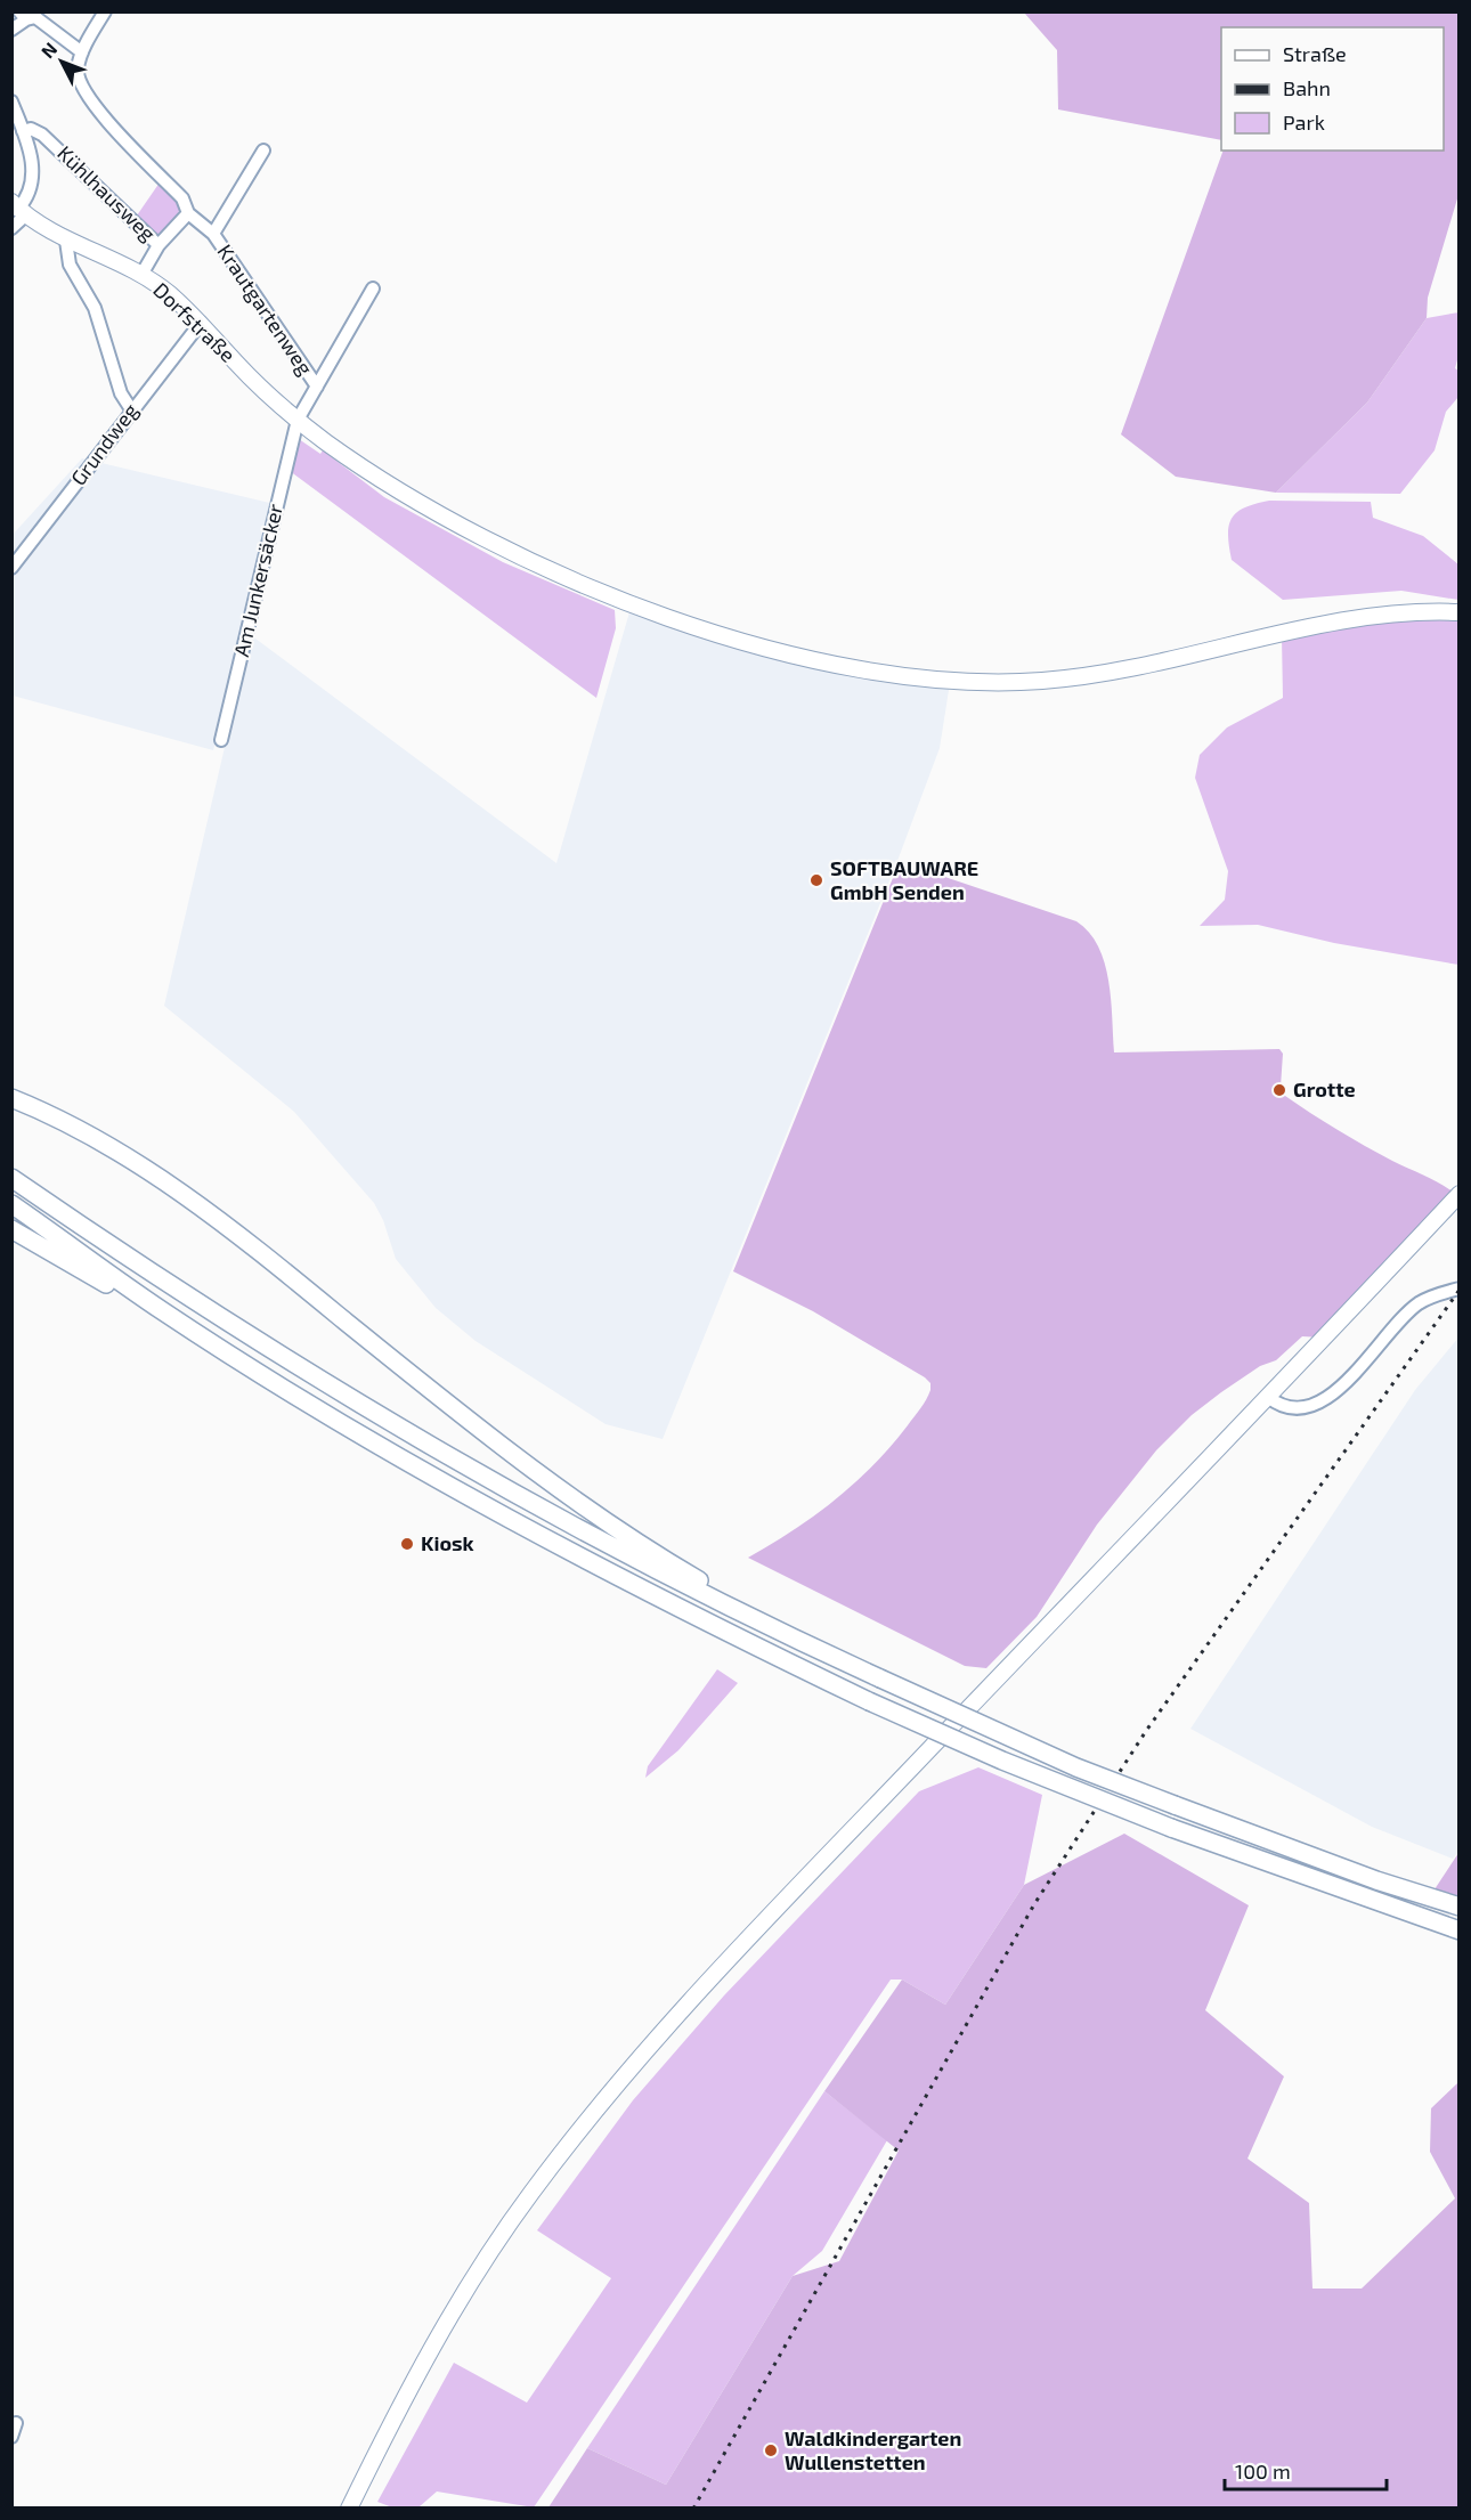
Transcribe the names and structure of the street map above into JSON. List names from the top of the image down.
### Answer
{
  "streets": {
    "main road": ["Dorfstraße"],
    "street": [
      "Kühlhausweg",
      "Krautgartenweg",
      "Grundweg",
      "Am Junkersäcker"
    ]
  },
  "crossings": [
    ["Kühlhausweg", "Dorfstraße"],
    ["Krautgartenweg", "Am Junkersäcker"],
    ["Dorfstraße", "Grundweg"],
    ["Dorfstraße", "Am Junkersäcker"]
  ],
  "places": [
    "SOFTBAUWARE GmbH Senden",
    "Grotte",
    "Kiosk",
    "Waldkindergarten Wullenstetten"
  ],
  "legend": ["Straße", "Bahn", "Park"],
  "scale_bar": "100 m",
  "north": "top left"
}
